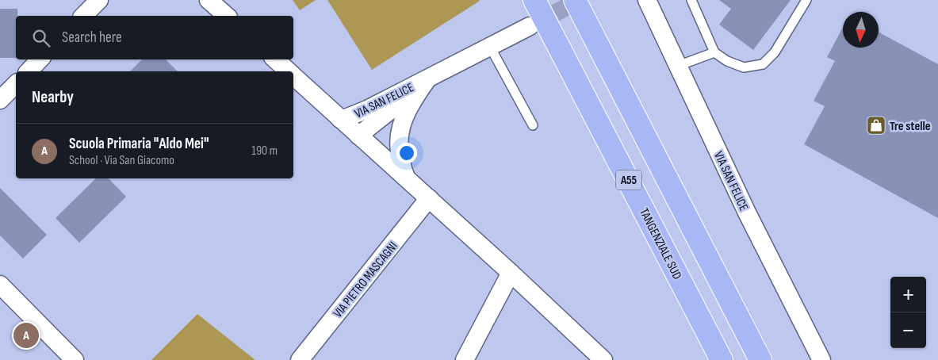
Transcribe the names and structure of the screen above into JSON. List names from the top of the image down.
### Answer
{
  "streets": {
    "highway": ["A55", "TANGENZIALE SUD"],
    "street": ["VIA SAN FELICE", "VIA PIETRO MASCAGNI"]
  },
  "crossings": [
    ["VIA SAN FELICE", "VIA PIETRO MASCAGNI"]
  ],
  "places": {
    "shop": ["Tre stelle"]
  },
  "north": "bottom",
  "page": {
    "search": "Search here",
    "heading": "Nearby",
    "list": [
      {
        "mark": "A",
        "name": "Scuola Primaria \"Aldo Mei\"",
        "note": "School · Via San Giacomo",
        "value": "190 m"
      }
    ],
    "map_buttons": ["+", "−"],
    "pins": "A"
  }
}
